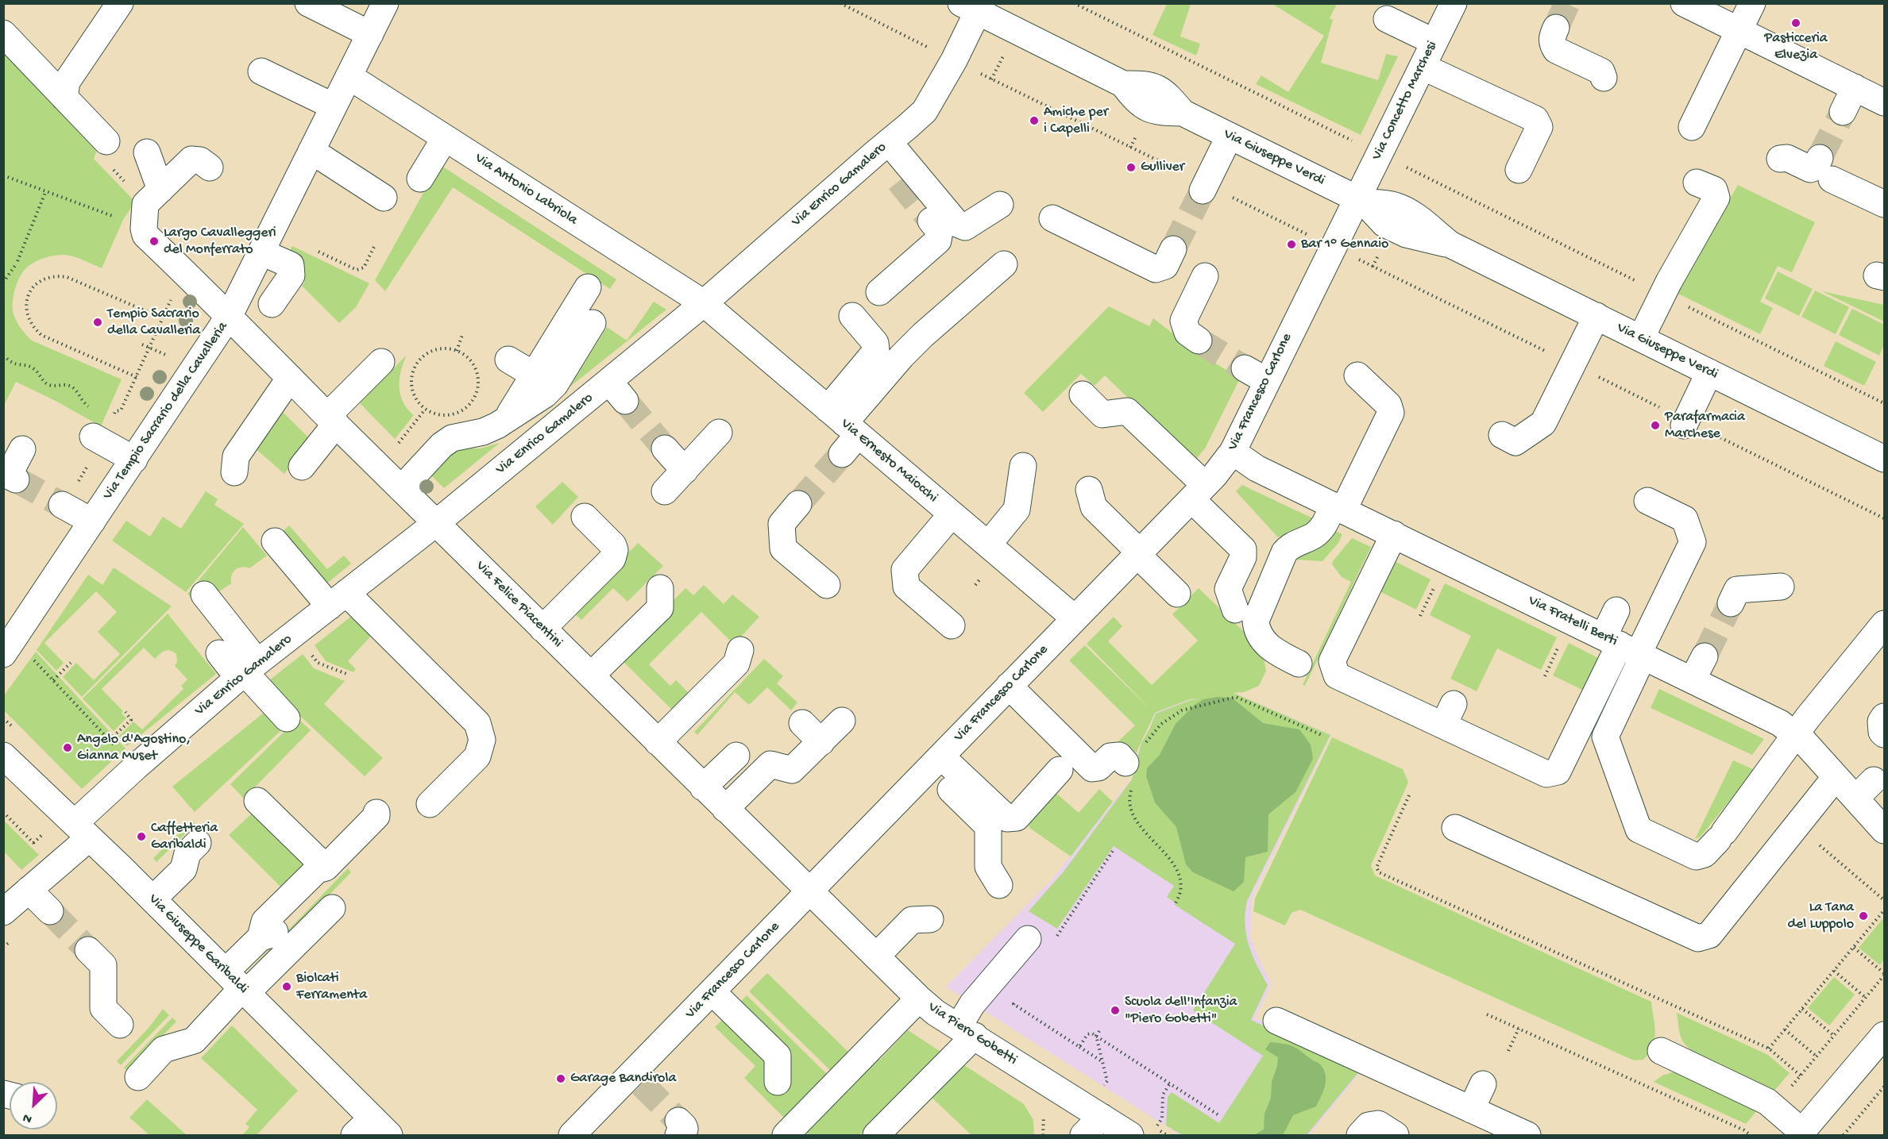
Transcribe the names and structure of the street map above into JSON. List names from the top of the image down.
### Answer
{
  "streets": {
    "street": [
      "Via Concetto Marchesi",
      "Via Giuseppe Verdi",
      "Via Enrico Gamalero",
      "Via Antonio Labriola",
      "Via Francesco Carlone",
      "Via Tempio Sacrario della Cavalleria",
      "Via Ernesto Maiocchi",
      "Via Felice Piacentini",
      "Via Fratelli Berti",
      "Via Giuseppe Garibaldi",
      "Via Piero Gobetti"
    ]
  },
  "crossings": [
    ["Via Concetto Marchesi", "Via Giuseppe Verdi"],
    ["Via Concetto Marchesi", "Via Francesco Carlone"],
    ["Via Giuseppe Verdi", "Via Enrico Gamalero"],
    ["Via Giuseppe Verdi", "Via Francesco Carlone"],
    ["Via Enrico Gamalero", "Via Antonio Labriola"],
    ["Via Enrico Gamalero", "Via Ernesto Maiocchi"],
    ["Via Enrico Gamalero", "Via Felice Piacentini"],
    ["Via Enrico Gamalero", "Via Giuseppe Garibaldi"],
    ["Via Antonio Labriola", "Via Tempio Sacrario della Cavalleria"],
    ["Via Antonio Labriola", "Via Ernesto Maiocchi"],
    ["Via Francesco Carlone", "Via Ernesto Maiocchi"],
    ["Via Francesco Carlone", "Via Felice Piacentini"],
    ["Via Francesco Carlone", "Via Fratelli Berti"],
    ["Via Francesco Carlone", "Via Piero Gobetti"],
    ["Via Tempio Sacrario della Cavalleria", "Via Felice Piacentini"],
    ["Via Felice Piacentini", "Via Piero Gobetti"]
  ],
  "places": [
    "Pasticceria Elvezia",
    "Amiche per i Capelli",
    "Gulliver",
    "Largo Cavalleggeri del Monferrato",
    "Bar 1° Gennaio",
    "Tempio Sacrario della Cavalleria",
    "Parafarmacia Marchese",
    "Angelo d'Agostino, Gianna Muset",
    "Caffetteria Garibaldi",
    "La Tana del Luppolo",
    "Biolcati Ferramenta",
    "Scuola dell'Infanzia \"Piero Gobetti\"",
    "Garage Bandirola"
  ],
  "north": "bottom left"
}
